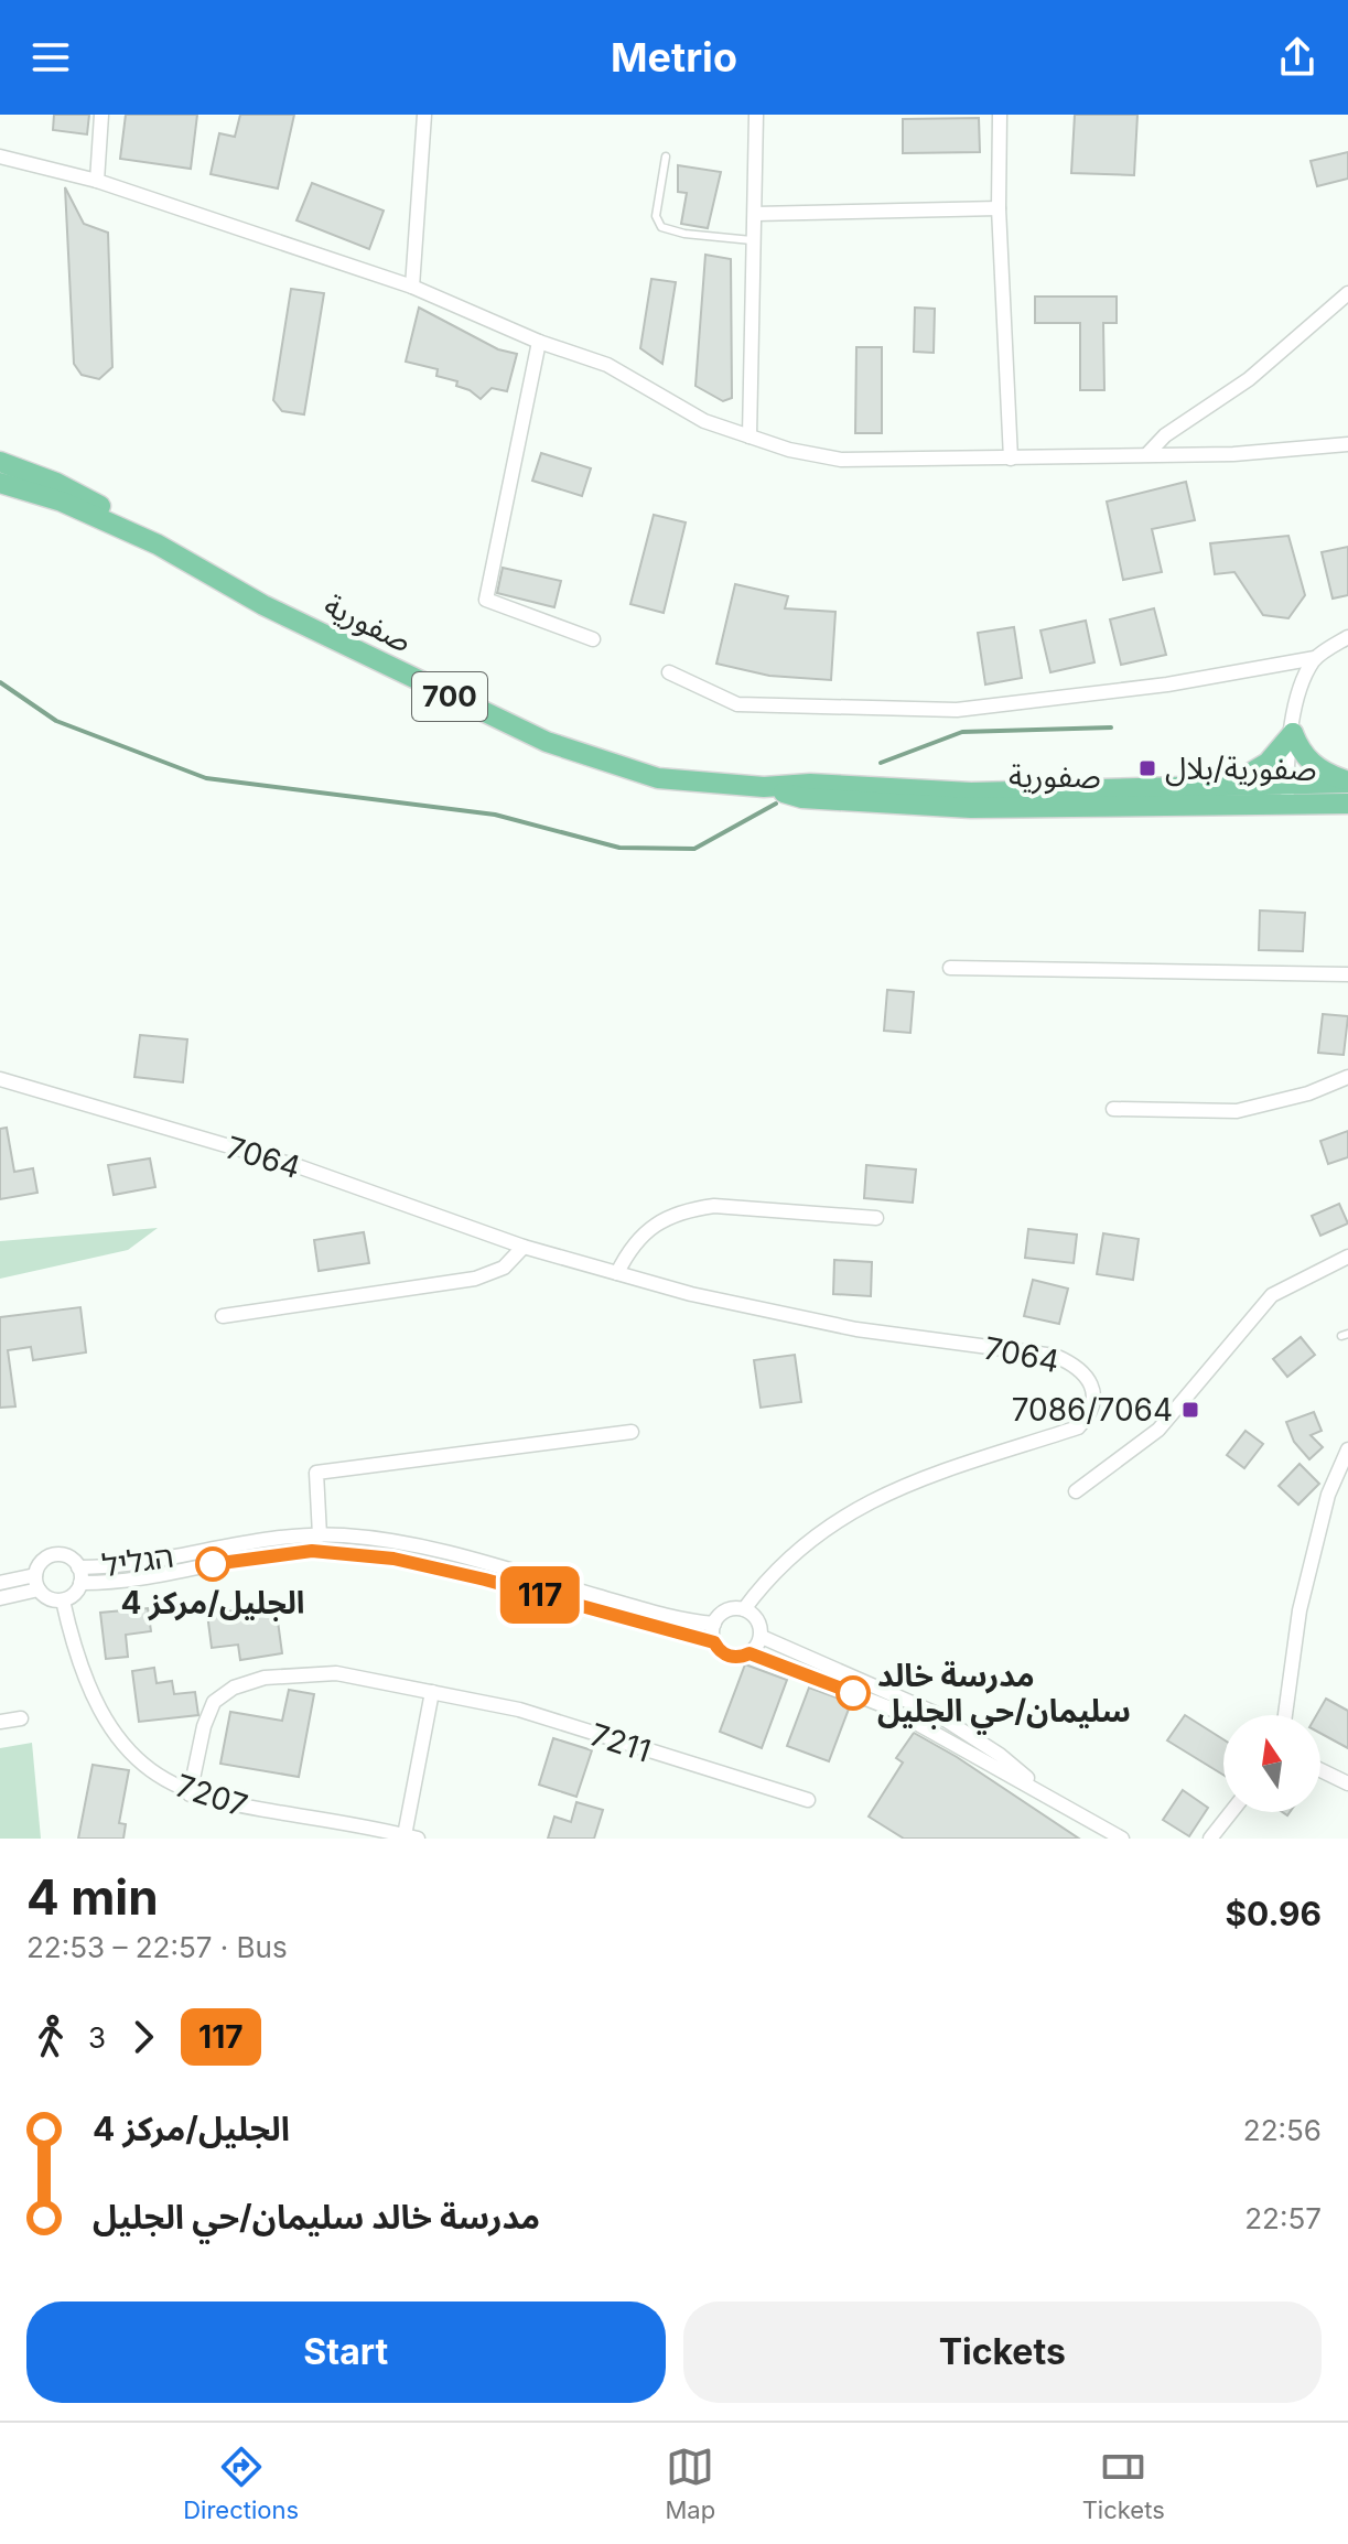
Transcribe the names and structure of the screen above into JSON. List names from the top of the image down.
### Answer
{
  "streets": {
    "main road": ["صفورية", "700"],
    "street": [
      "7064",
      "הגליל",
      "7211",
      "7207"
    ]
  },
  "crossings": [
    ["صفورية", "700"],
    ["7064", "הגליל"],
    ["הגליל", "7207"],
    ["7211", "7207"]
  ],
  "places": {
    "transit": ["صفورية/بلال", "7086/7064"],
    "other": ["الجليل/مركز 4", "مدرسة خالد سليمان/حي الجليل"]
  },
  "lines": ["bus line 117"],
  "north": "top",
  "page": {
    "header": "Metrio",
    "on_map": "117",
    "heading": ["4 min", "22:53 – 22:57 · Bus", "$0.96"],
    "legs": ["3", "117"],
    "list": [
      {
        "name": "الجليل/مركز 4",
        "value": "22:56"
      },
      {
        "name": "مدرسة خالد سليمان/حي الجليل",
        "value": "22:57"
      }
    ],
    "buttons": ["Start", "Tickets"],
    "tabs": ["Directions", "Map", "Tickets"]
  }
}
